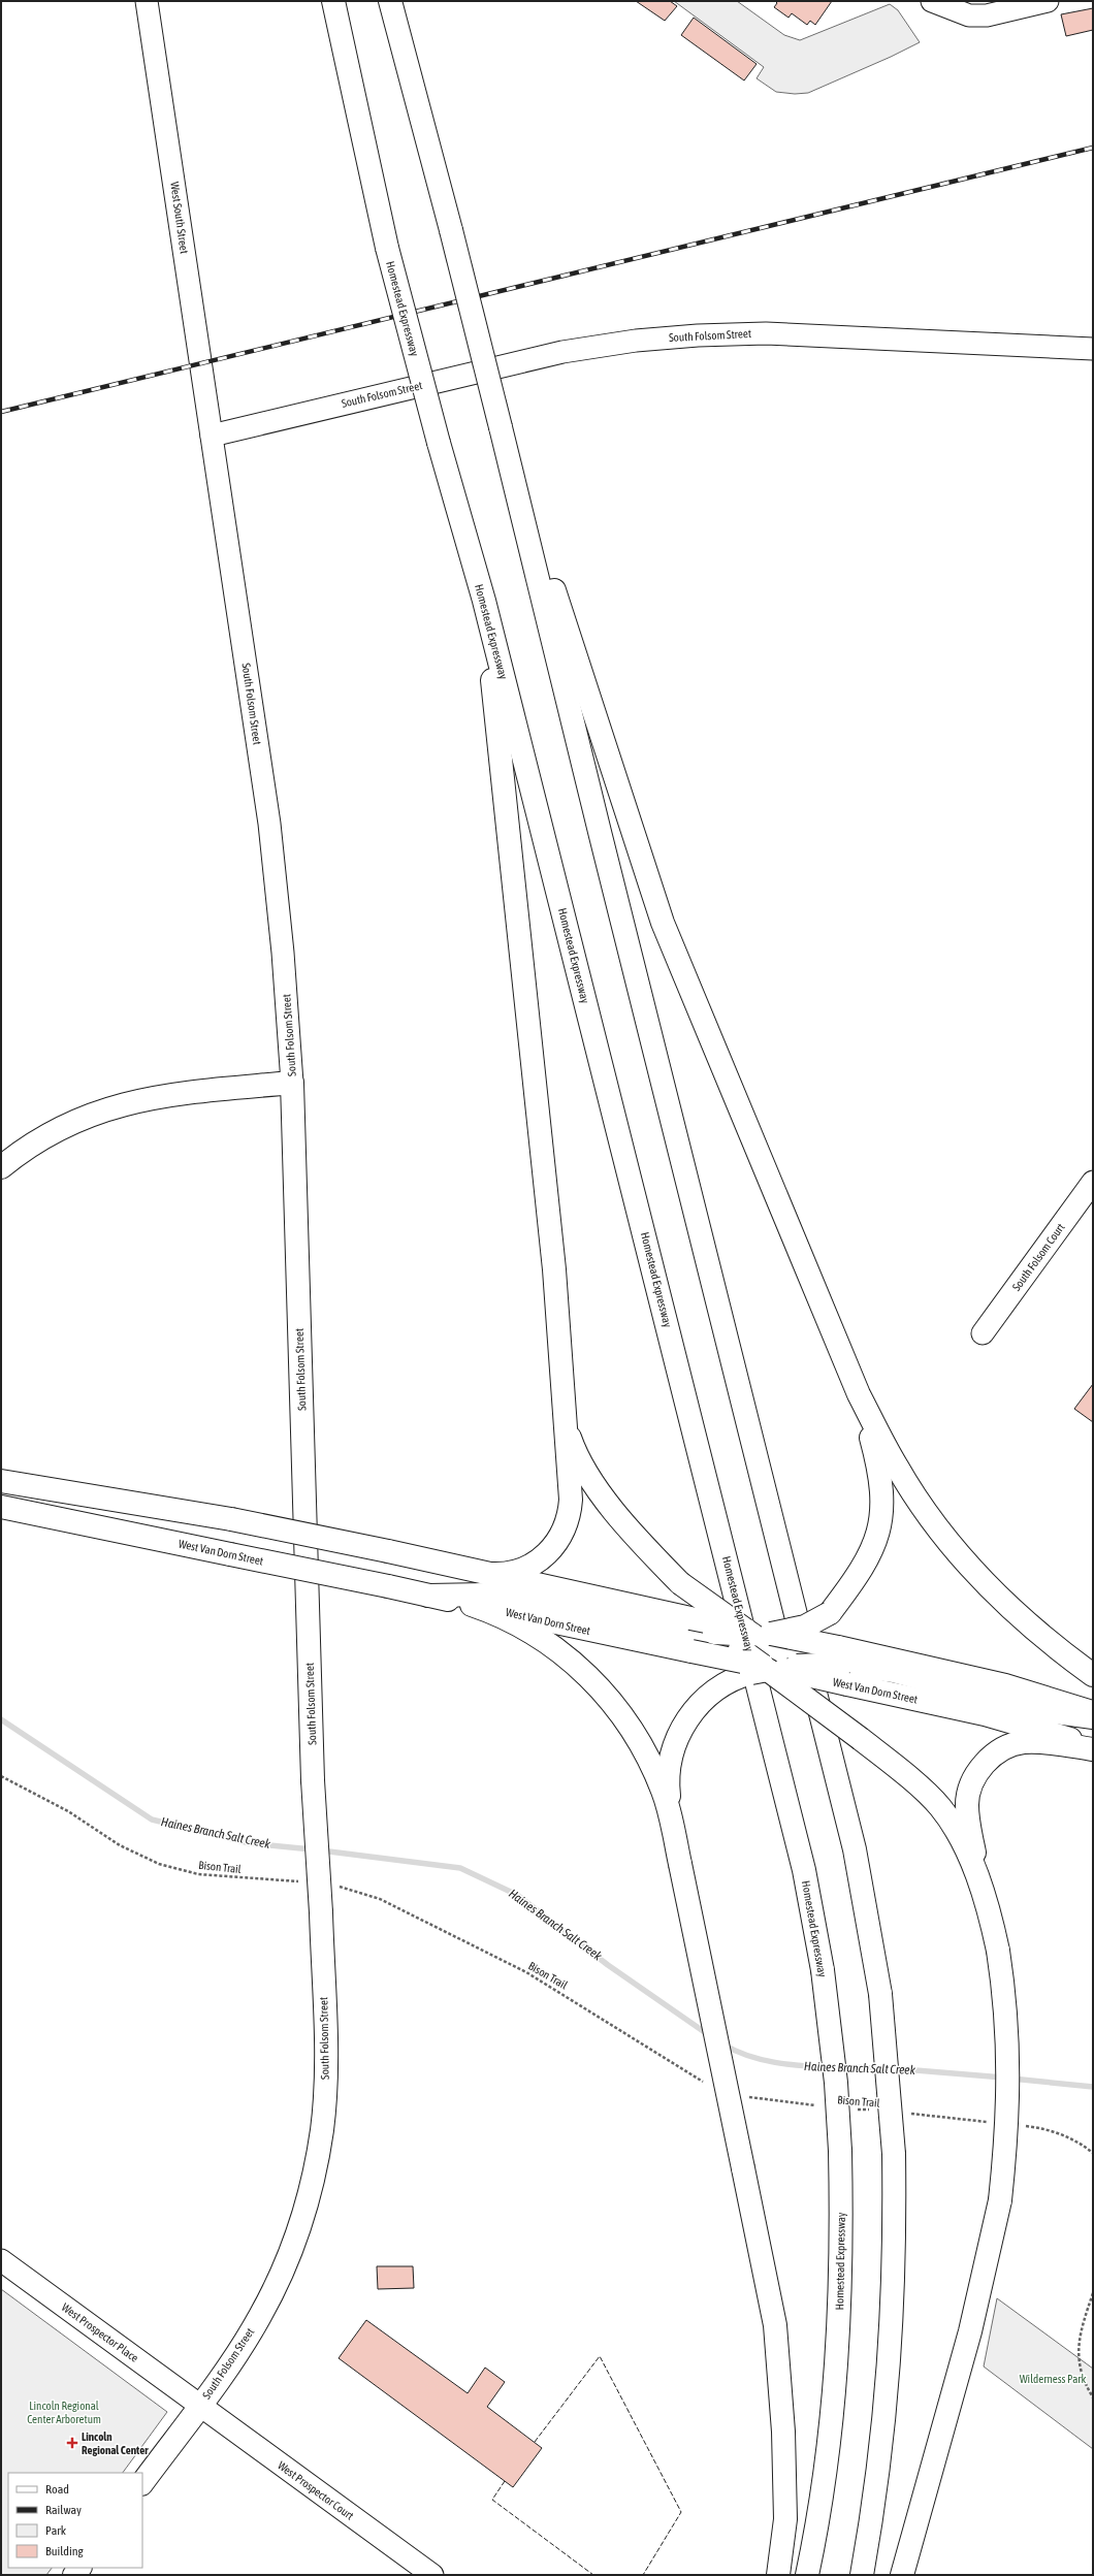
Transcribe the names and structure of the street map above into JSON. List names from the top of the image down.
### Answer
{
  "streets": {
    "main road": ["Homestead Expressway", "South Folsom Street", "West Van Dorn Street"],
    "street": [
      "West South Street",
      "South Folsom Court",
      "West Prospector Place",
      "West Prospector Court"
    ],
    "path": ["Bison Trail"]
  },
  "crossings": [
    ["West South Street", "South Folsom Street"],
    ["South Folsom Street", "West Prospector Place"],
    ["South Folsom Street", "West Prospector Court"],
    ["West Prospector Place", "West Prospector Court"]
  ],
  "water": ["Haines Branch Salt Creek"],
  "parks": ["Wilderness Park", "Lincoln Regional Center Arboretum"],
  "places": {
    "health": ["Lincoln Regional Center"]
  },
  "legend": [
    "Road",
    "Railway",
    "Park",
    "Building"
  ]
}
